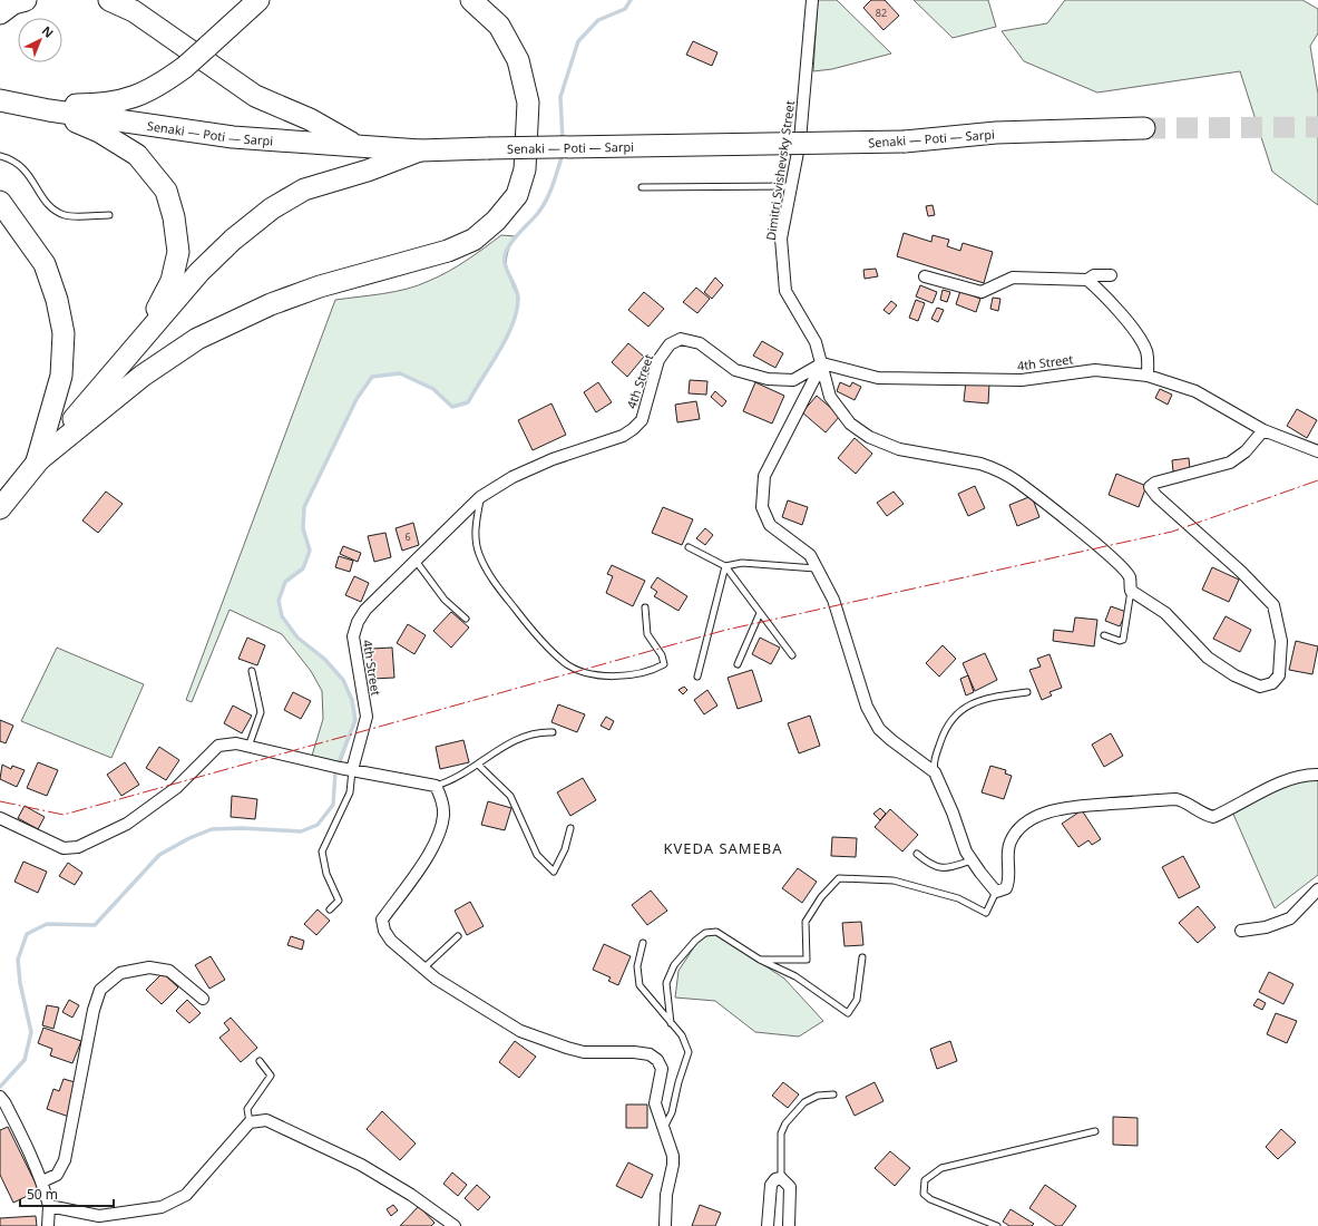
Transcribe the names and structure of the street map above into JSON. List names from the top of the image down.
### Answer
{
  "streets": {
    "highway": ["Senaki — Poti — Sarpi"],
    "street": ["Dimitri Svishevsky Street", "4th Street"]
  },
  "crossings": [
    ["Dimitri Svishevsky Street", "4th Street"]
  ],
  "districts": ["KVEDA SAMEBA"],
  "house_numbers": ["82", "6"],
  "scale_bar": "50 m",
  "north": "top right"
}
